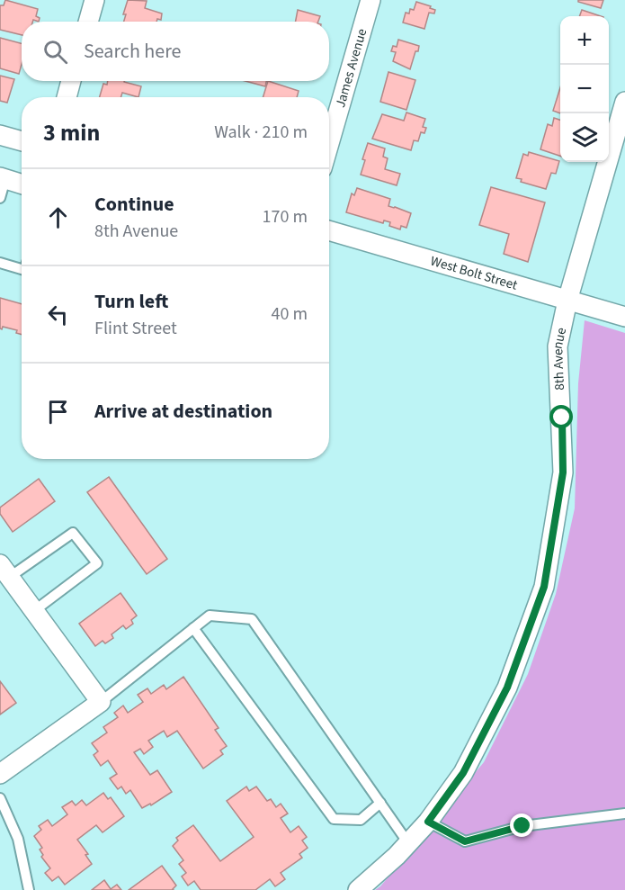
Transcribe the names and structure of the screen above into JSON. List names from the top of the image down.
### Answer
{
  "streets": {
    "street": ["James Avenue", "West Bolt Street", "8th Avenue"]
  },
  "crossings": [
    ["West Bolt Street", "8th Avenue"]
  ],
  "page": {
    "map_buttons": ["+", "−"],
    "search": "Search here",
    "heading": ["3 min", "Walk · 210 m"],
    "list": [
      ["Continue", "8th Avenue", "170 m"],
      ["Turn left", "Flint Street", "40 m"],
      "Arrive at destination"
    ]
  }
}
